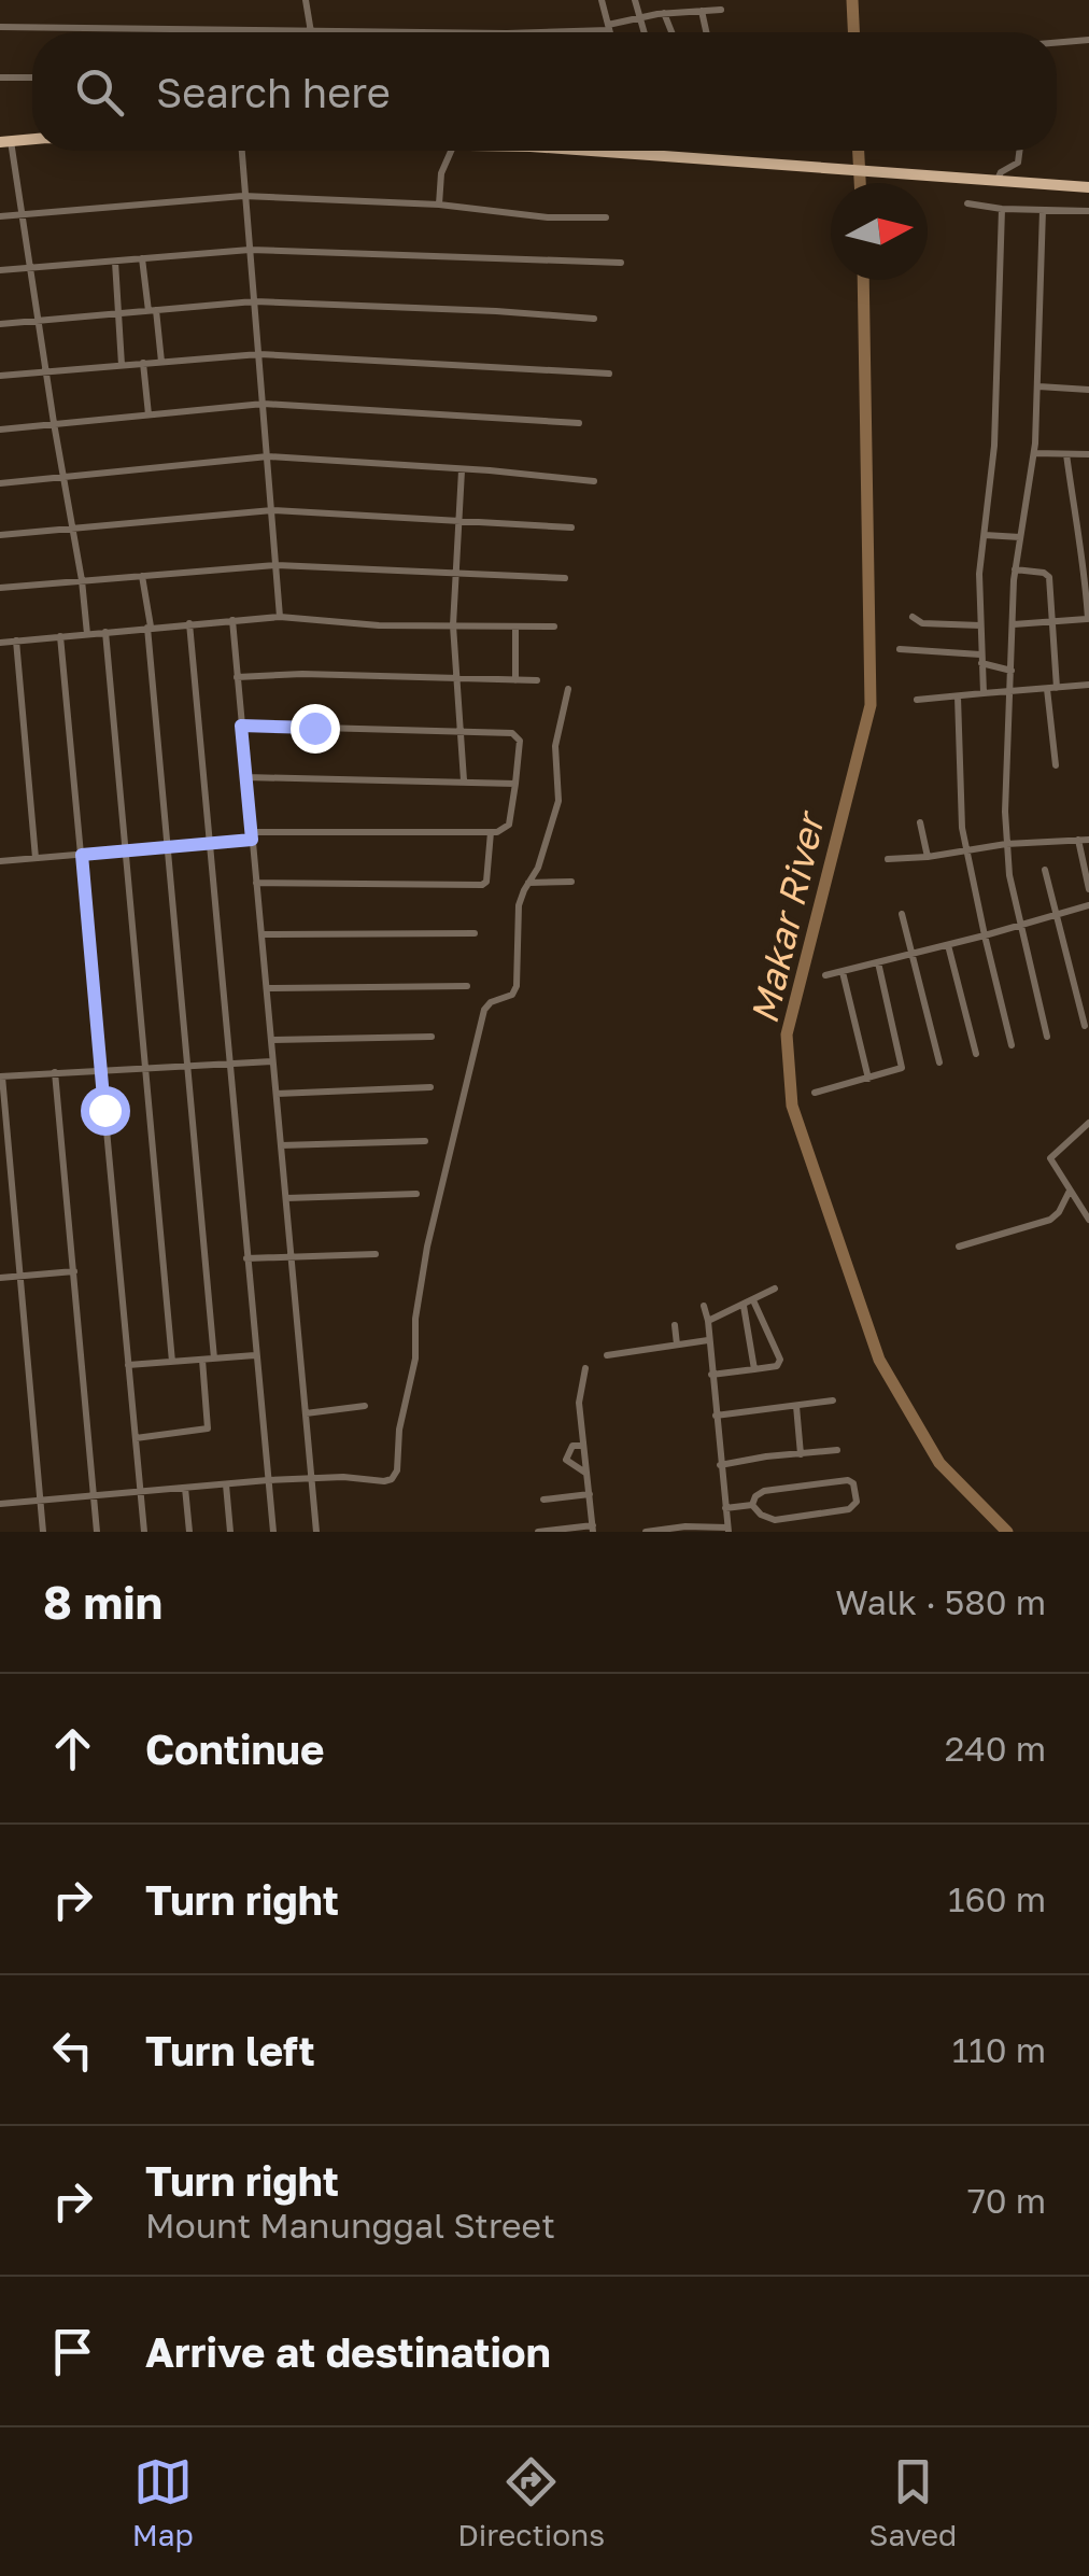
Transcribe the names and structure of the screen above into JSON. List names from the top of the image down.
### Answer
{
  "water": ["Makar River"],
  "north": "right",
  "page": {
    "search": "Search here",
    "heading": ["8 min", "Walk · 580 m"],
    "list": [
      ["Continue", "240 m"],
      ["Turn right", "160 m"],
      ["Turn left", "110 m"],
      ["Turn right", "Mount Manunggal Street", "70 m"],
      "Arrive at destination"
    ],
    "nav": ["Map", "Directions", "Saved"]
  }
}
